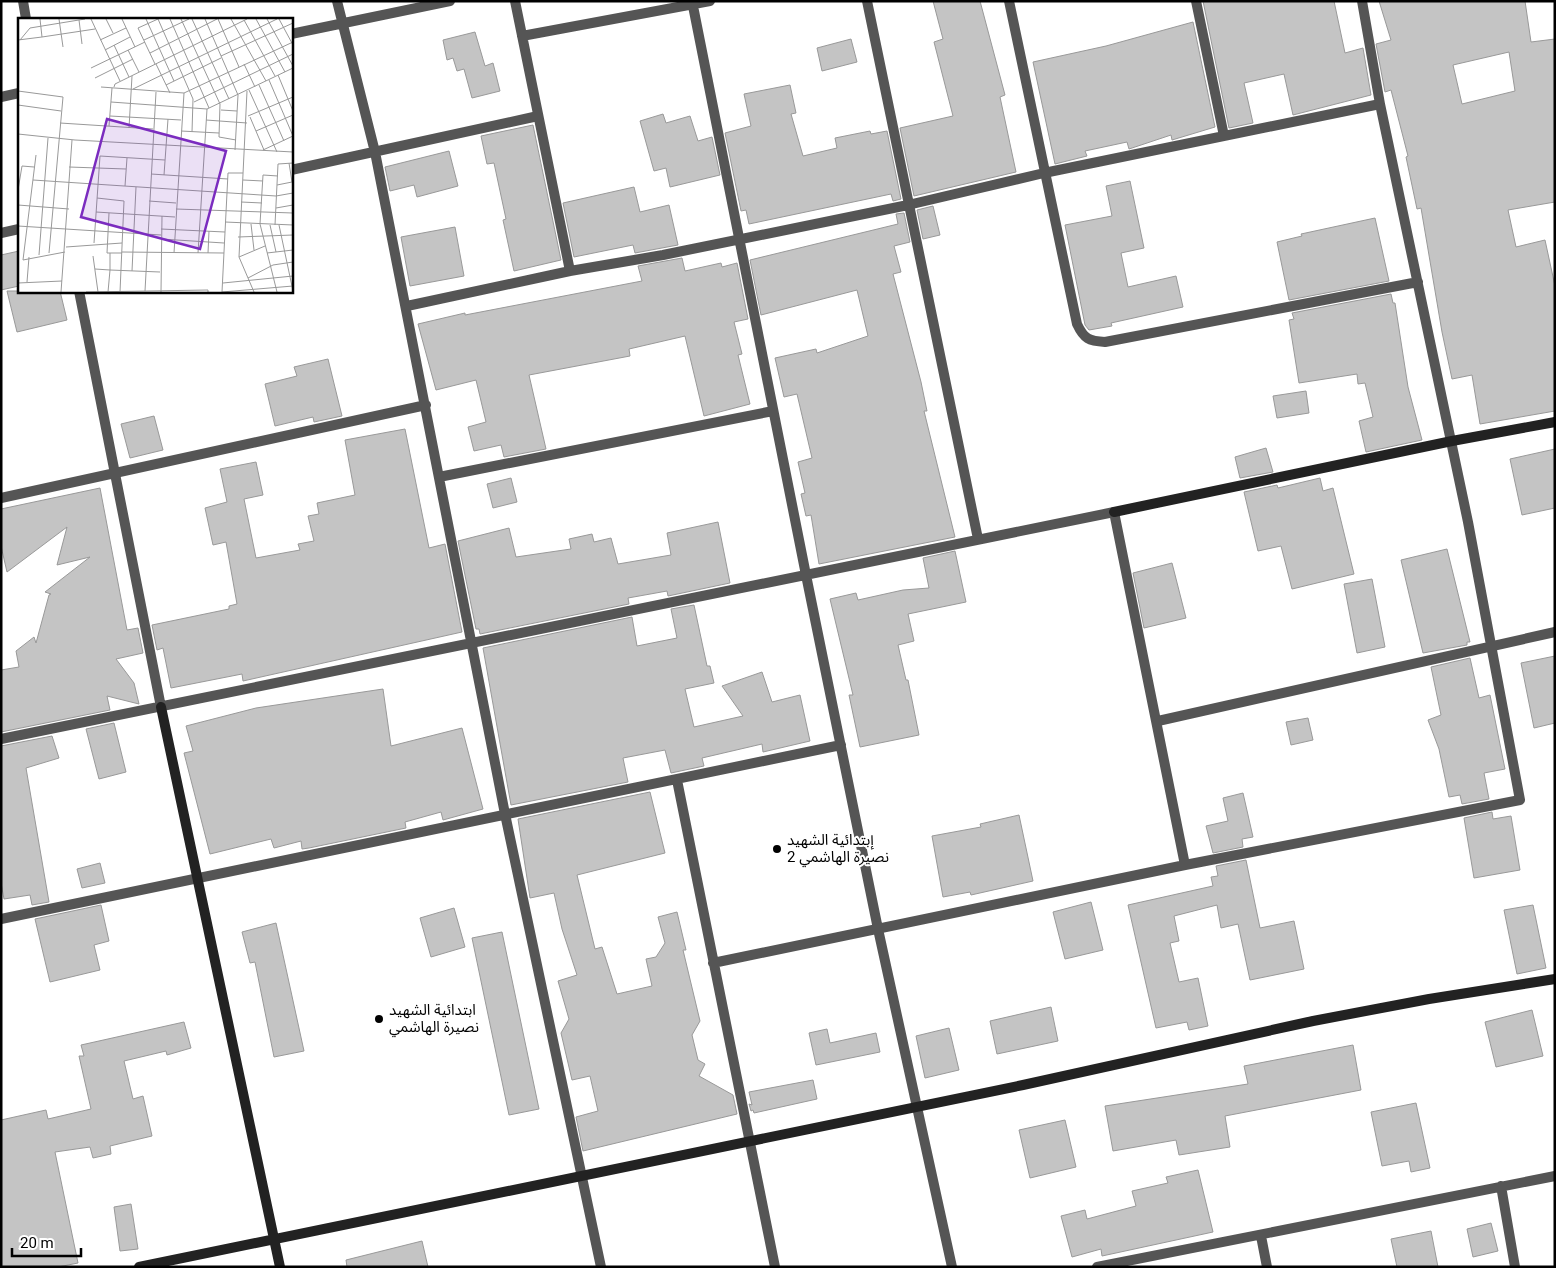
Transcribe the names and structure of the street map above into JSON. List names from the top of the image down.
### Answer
{
  "places": ["إبتدائية الشهيد نصيرة الهاشمي 2", "ابتدائية الشهيد نصيرة الهاشمي"],
  "scale_bar": "20 m"
}
